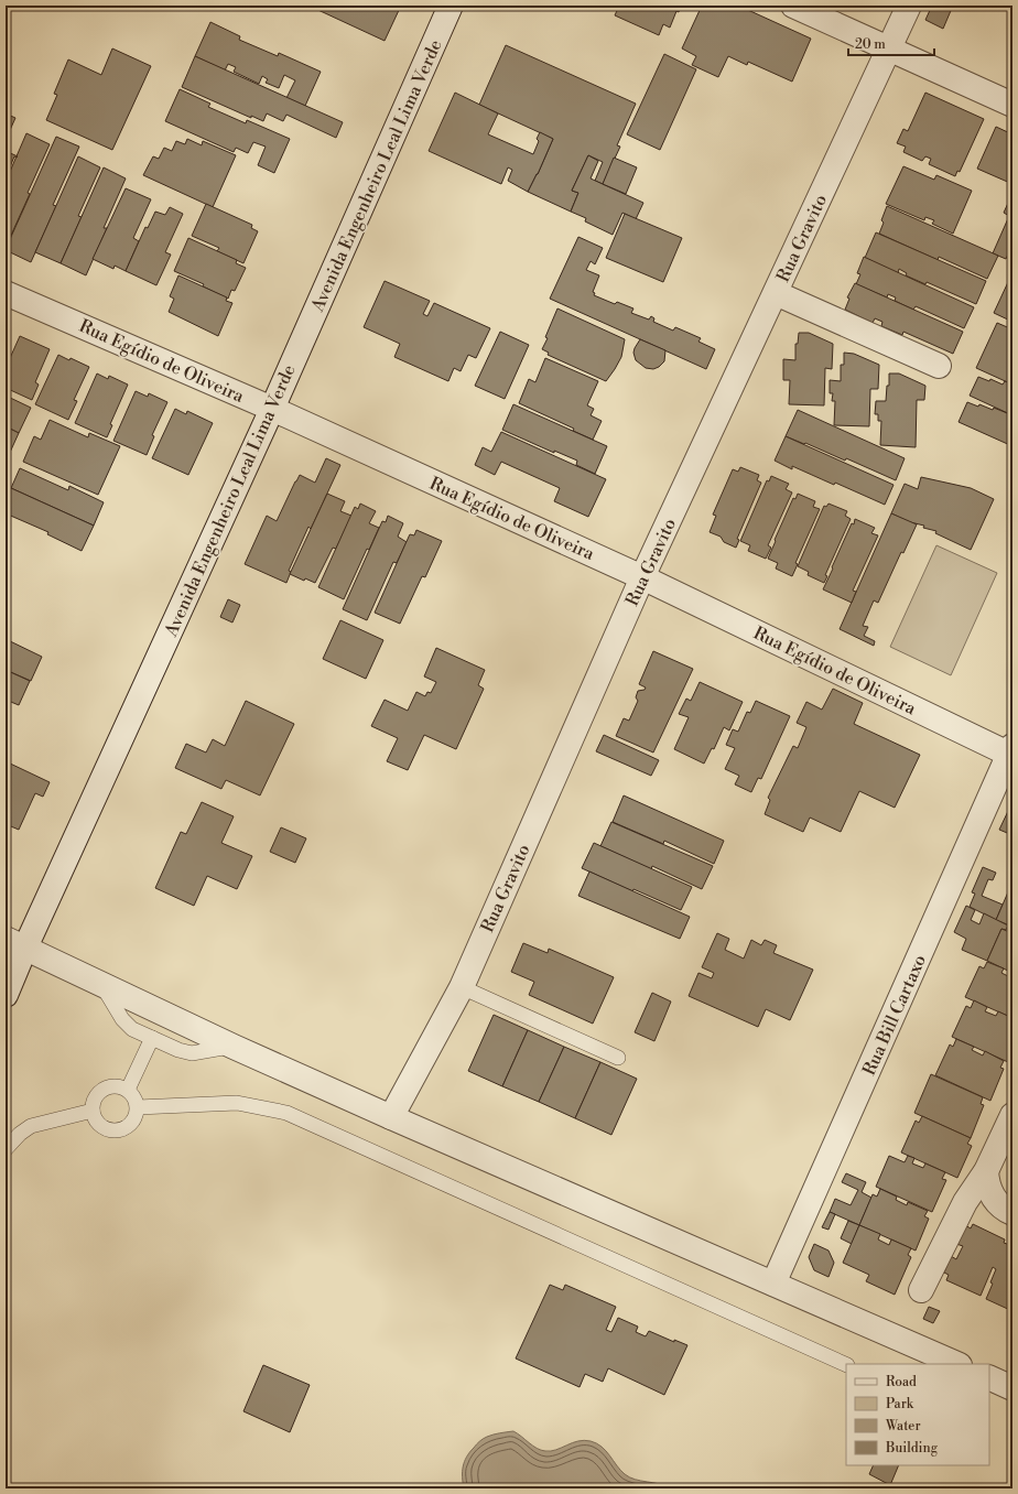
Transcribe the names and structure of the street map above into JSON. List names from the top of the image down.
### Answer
{
  "streets": {
    "street": [
      "Avenida Engenheiro Leal Lima Verde",
      "Rua Gravito",
      "Rua Egídio de Oliveira",
      "Rua Bill Cartaxo"
    ]
  },
  "crossings": [
    ["Avenida Engenheiro Leal Lima Verde", "Rua Egídio de Oliveira"],
    ["Rua Gravito", "Rua Egídio de Oliveira"],
    ["Rua Egídio de Oliveira", "Rua Bill Cartaxo"]
  ],
  "legend": [
    "Road",
    "Park",
    "Water",
    "Building"
  ],
  "scale_bar": "20 m"
}
